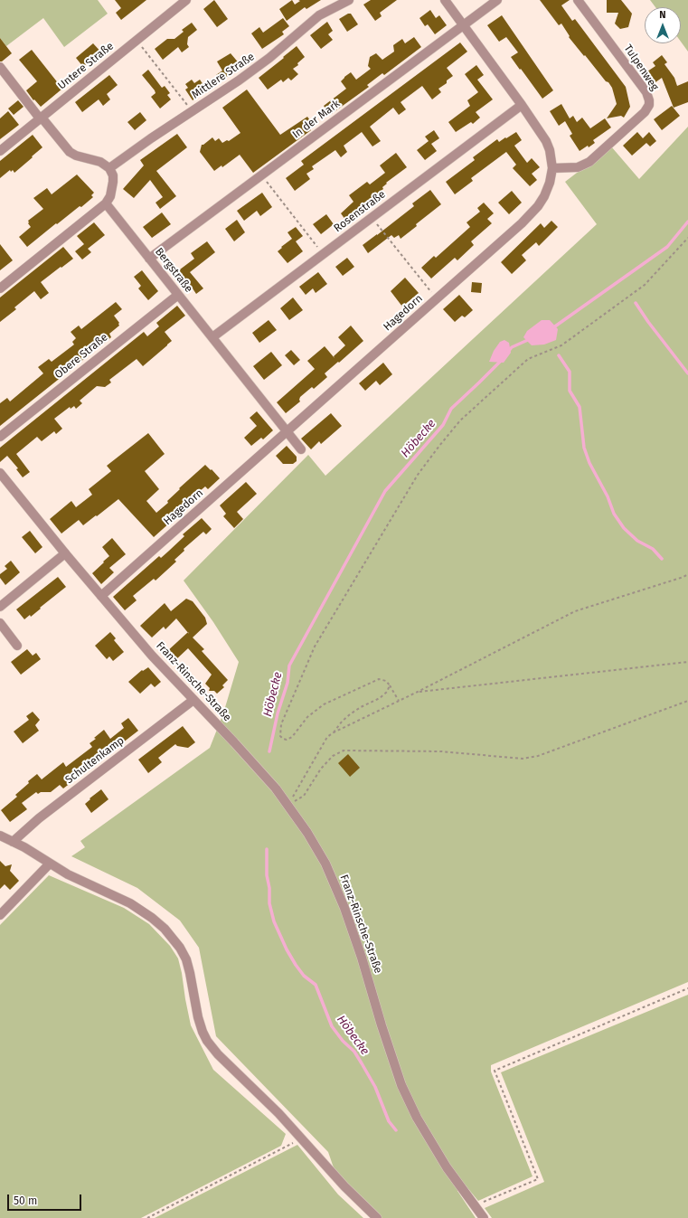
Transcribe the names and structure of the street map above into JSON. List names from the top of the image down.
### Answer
{
  "streets": {
    "street": [
      "Untere Straße",
      "Tulpenweg",
      "Mittlere Straße",
      "In der Mark",
      "Rosenstraße",
      "Bergstraße",
      "Hagedorn",
      "Obere Straße",
      "Franz-Rinsche-Straße",
      "Schultenkamp"
    ]
  },
  "crossings": [
    ["Tulpenweg", "Hagedorn"],
    ["In der Mark", "Bergstraße"],
    ["In der Mark", "Hagedorn"],
    ["Rosenstraße", "Bergstraße"],
    ["Rosenstraße", "Hagedorn"],
    ["Bergstraße", "Hagedorn"],
    ["Bergstraße", "Obere Straße"],
    ["Hagedorn", "Franz-Rinsche-Straße"],
    ["Franz-Rinsche-Straße", "Schultenkamp"]
  ],
  "water": ["Höbecke"],
  "scale_bar": "50 m",
  "north": "top"
}
